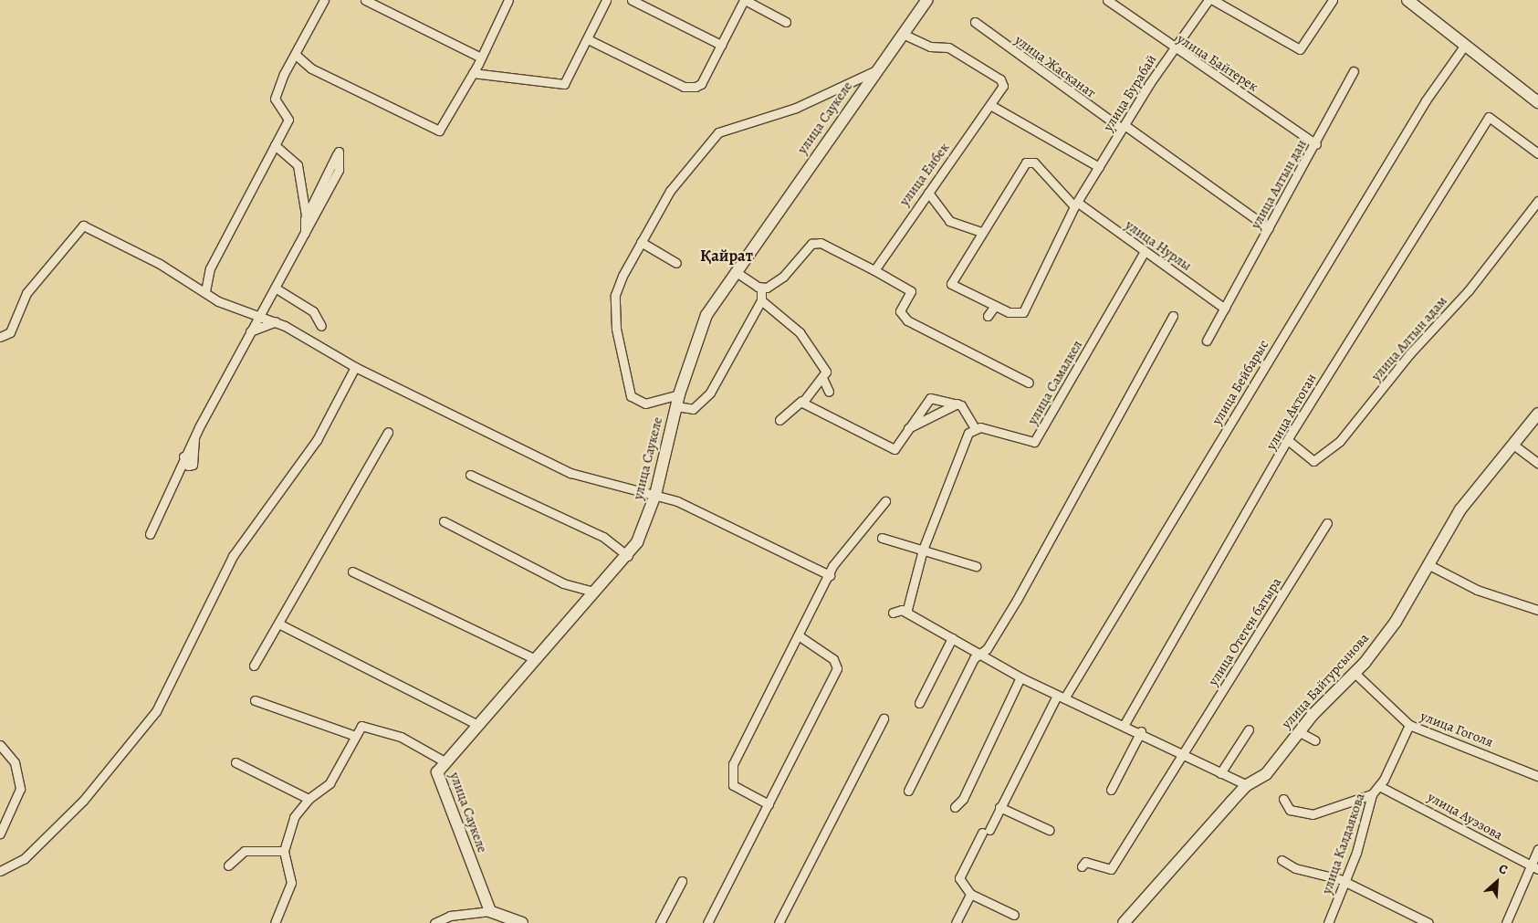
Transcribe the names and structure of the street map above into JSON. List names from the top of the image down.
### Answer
{
  "streets": {
    "street": [
      "улица Байтерек",
      "улица Жасканат",
      "улица Бурабай",
      "улица Саукеле",
      "улица Енбек",
      "улица Алтын дан",
      "улица Нурлы",
      "улица Алтын адам",
      "улица Самалкел",
      "улица Бейбарыс",
      "улица Актоган",
      "улица Отеген батыра",
      "улица Байтурсынова",
      "улица Гоголя",
      "улица Ауэзова",
      "улица Калдаякова"
    ]
  },
  "crossings": [
    ["улица Байтерек", "улица Бурабай"],
    ["улица Байтерек", "улица Алтын дан"],
    ["улица Жасканат", "улица Бурабай"],
    ["улица Жасканат", "улица Алтын дан"],
    ["улица Бурабай", "улица Нурлы"],
    ["улица Саукеле", "улица Енбек"],
    ["улица Алтын дан", "улица Нурлы"],
    ["улица Нурлы", "улица Самалкел"],
    ["улица Алтын адам", "улица Актоган"],
    ["улица Байтурсынова", "улица Гоголя"],
    ["улица Гоголя", "улица Калдаякова"],
    ["улица Ауэзова", "улица Калдаякова"]
  ],
  "districts": ["Қайрат"],
  "north": "top right"
}
